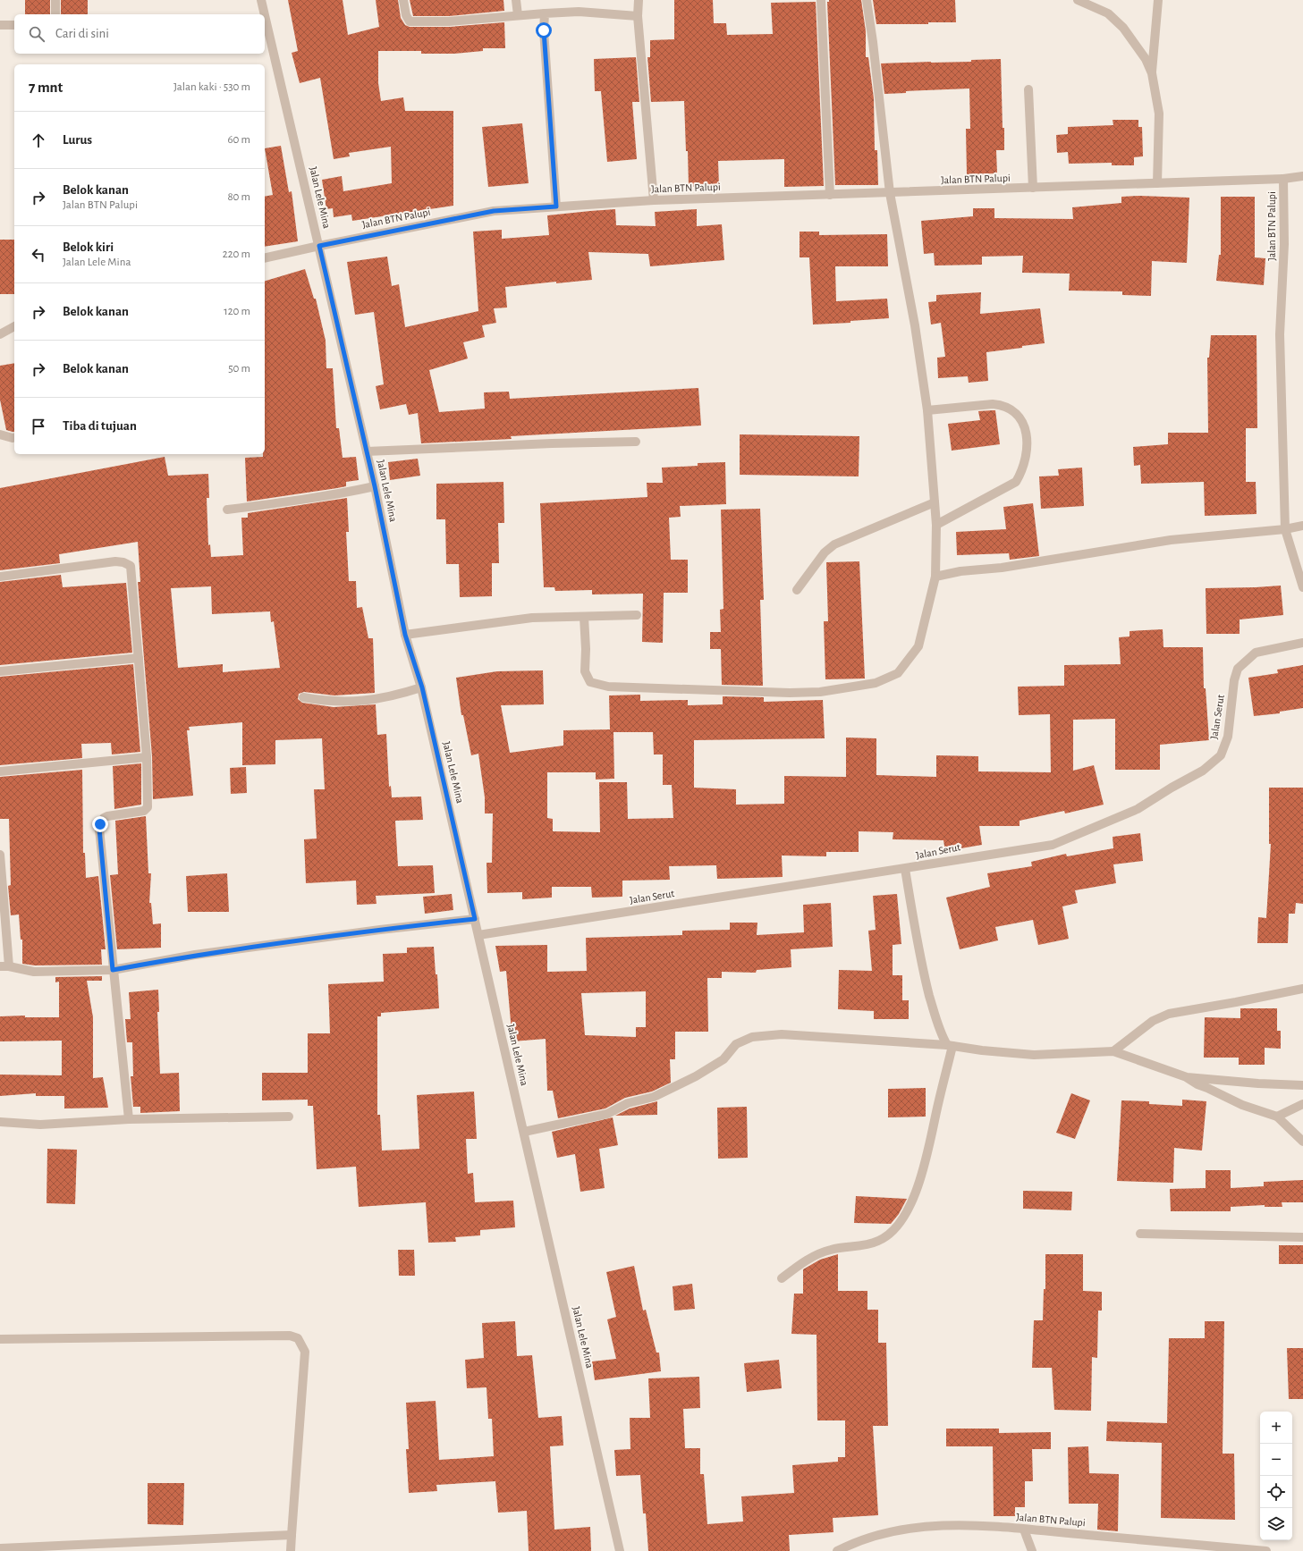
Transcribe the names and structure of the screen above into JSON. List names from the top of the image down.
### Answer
{
  "streets": {
    "street": ["Jalan BTN Palupi", "Jalan Lele Mina", "Jalan Serut"]
  },
  "crossings": [
    ["Jalan BTN Palupi", "Jalan Lele Mina"],
    ["Jalan Lele Mina", "Jalan Serut"]
  ],
  "page": {
    "search": "Cari di sini",
    "heading": ["7 mnt", "Jalan kaki · 530 m"],
    "list": [
      ["Lurus", "60 m"],
      ["Belok kanan", "Jalan BTN Palupi", "80 m"],
      ["Belok kiri", "Jalan Lele Mina", "220 m"],
      ["Belok kanan", "120 m"],
      ["Belok kanan", "50 m"],
      "Tiba di tujuan"
    ],
    "map_buttons": ["+", "−"]
  }
}
